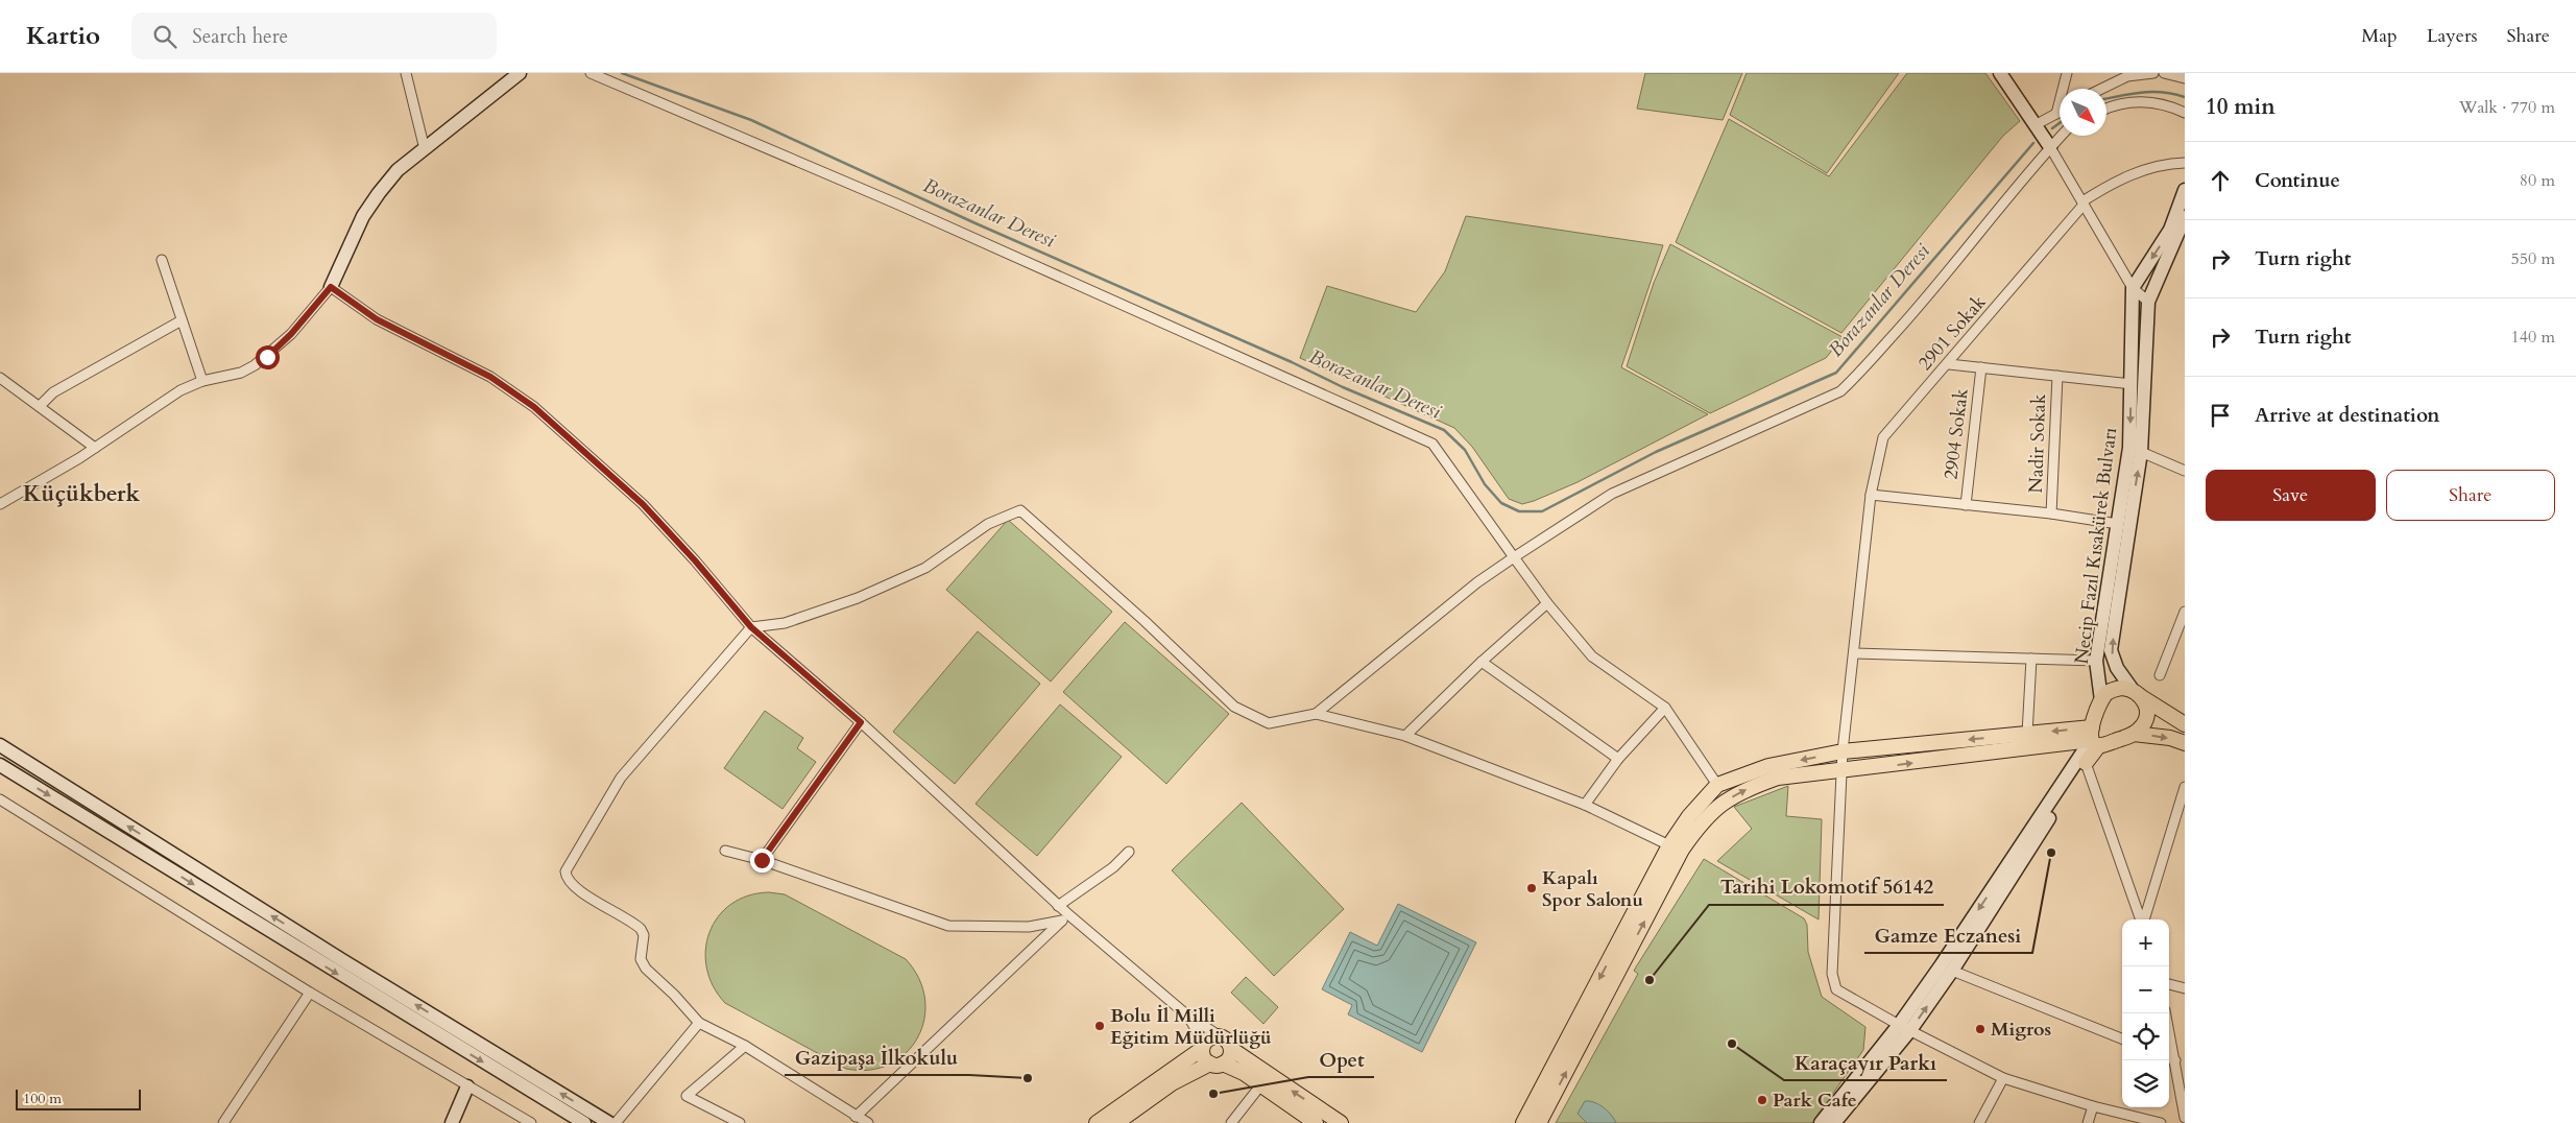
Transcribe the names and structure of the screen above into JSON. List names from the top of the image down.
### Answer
{
  "streets": {
    "main road": ["Necip Fazıl Kısakürek Bulvarı"],
    "street": ["2901 Sokak", "2904 Sokak", "Nadir Sokak"]
  },
  "districts": ["Küçükberk"],
  "water": ["Borazanlar Deresi"],
  "places": [
    "Gamze Eczanesi",
    "Kapalı Spor Salonu",
    "Tarihi Lokomotif 56142",
    "Bolu İl Milli Eğitim Müdürlüğü",
    "Migros",
    "Karaçayır Parkı",
    "Gazipaşa İlkokulu",
    "Opet",
    "Park Cafe"
  ],
  "scale_bar": "100 m",
  "north": "bottom right",
  "page": {
    "header": "Kartio",
    "search": "Search here",
    "nav": ["Map", "Layers", "Share"],
    "heading": ["10 min", "Walk · 770 m"],
    "list": [
      ["Continue", "80 m"],
      ["Turn right", "550 m"],
      ["Turn right", "140 m"],
      "Arrive at destination"
    ],
    "buttons": ["Save", "Share"],
    "map_buttons": ["+", "−"],
    "scale": "100 m"
  }
}
